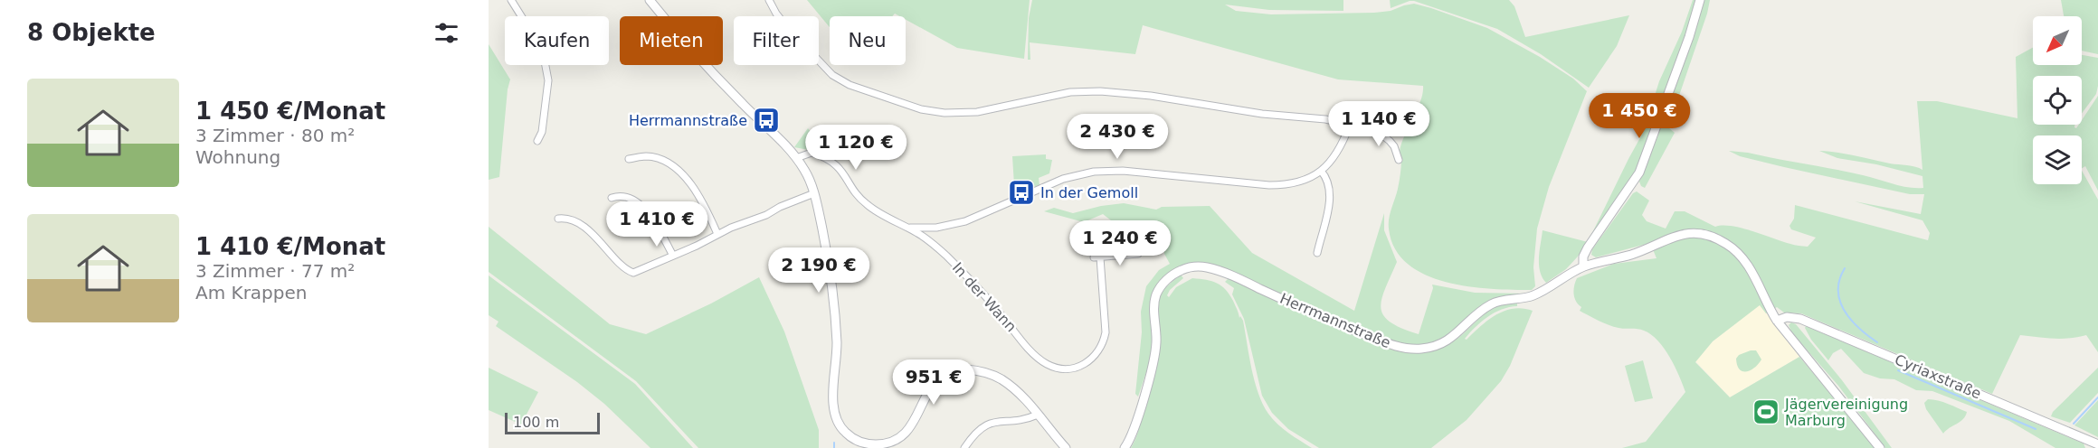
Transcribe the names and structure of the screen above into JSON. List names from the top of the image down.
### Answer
{
  "streets": {
    "street": ["In der Wann", "Herrmannstraße", "Cyriaxstraße"]
  },
  "crossings": [
    ["Herrmannstraße", "Cyriaxstraße"]
  ],
  "places": {
    "bus stop": ["Herrmannstraße", "In der Gemoll"],
    "sports": ["Jägervereinigung Marburg"]
  },
  "scale_bar": "100 m",
  "north": "bottom left",
  "page": {
    "heading": "8 Objekte",
    "chip": [
      "Kaufen",
      "Mieten",
      "Filter",
      "Neu"
    ],
    "list": [
      {
        "name": "1 450 €/Monat",
        "note": "3 Zimmer · 80 m² · Wohnung"
      },
      {
        "name": "1 410 €/Monat",
        "note": "3 Zimmer · 77 m² · Am Krappen"
      }
    ],
    "price": [
      "1 450 €",
      "1 140 €",
      "2 430 €",
      "1 120 €",
      "1 410 €",
      "1 240 €",
      "2 190 €",
      "951 €"
    ],
    "scale": "100 m"
  }
}
